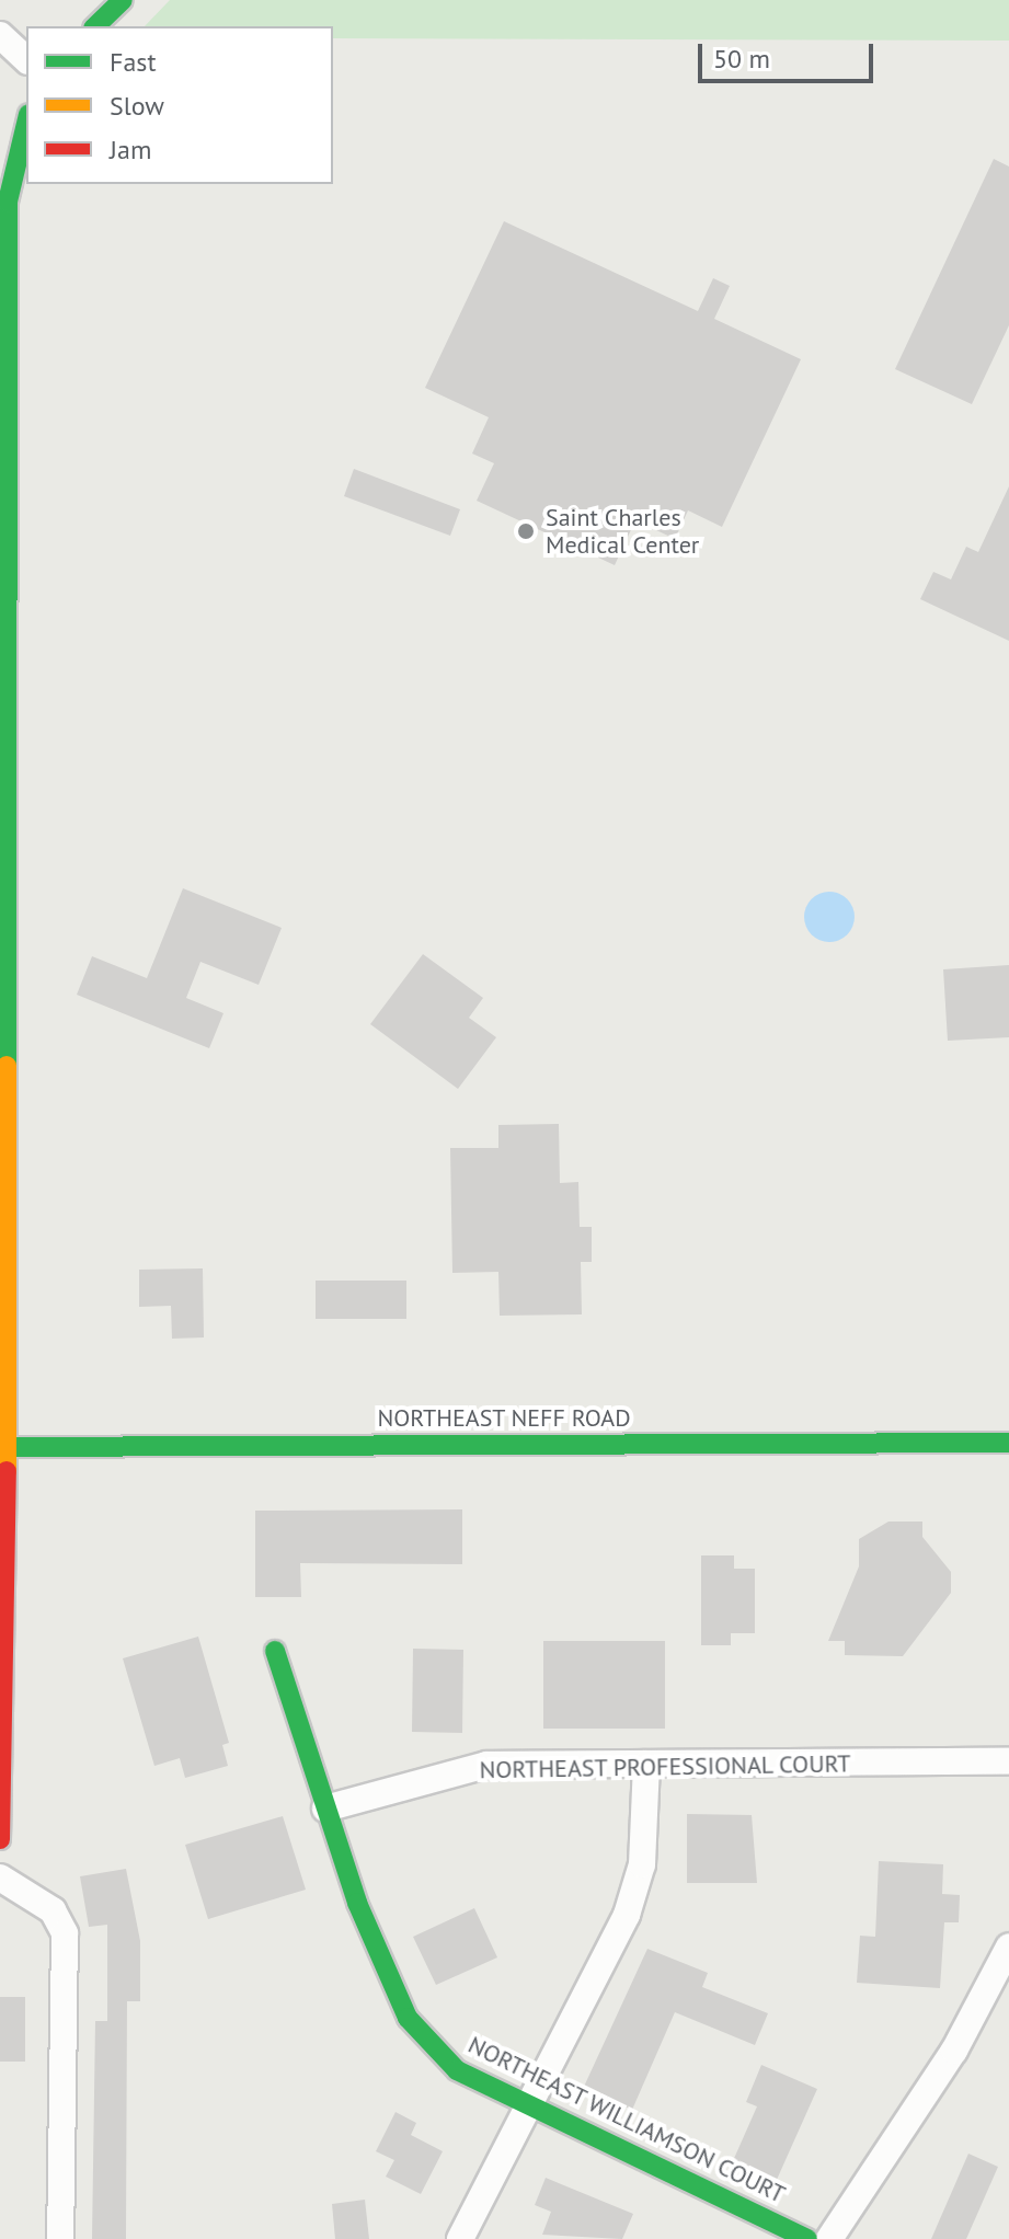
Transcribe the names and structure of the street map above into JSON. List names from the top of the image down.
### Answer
{
  "streets": {
    "street": ["NORTHEAST NEFF ROAD", "NORTHEAST PROFESSIONAL COURT", "NORTHEAST WILLIAMSON COURT"]
  },
  "crossings": [
    ["NORTHEAST PROFESSIONAL COURT", "NORTHEAST WILLIAMSON COURT"]
  ],
  "places": ["Saint Charles Medical Center"],
  "legend": ["Fast", "Slow", "Jam"],
  "scale_bar": "50 m"
}
